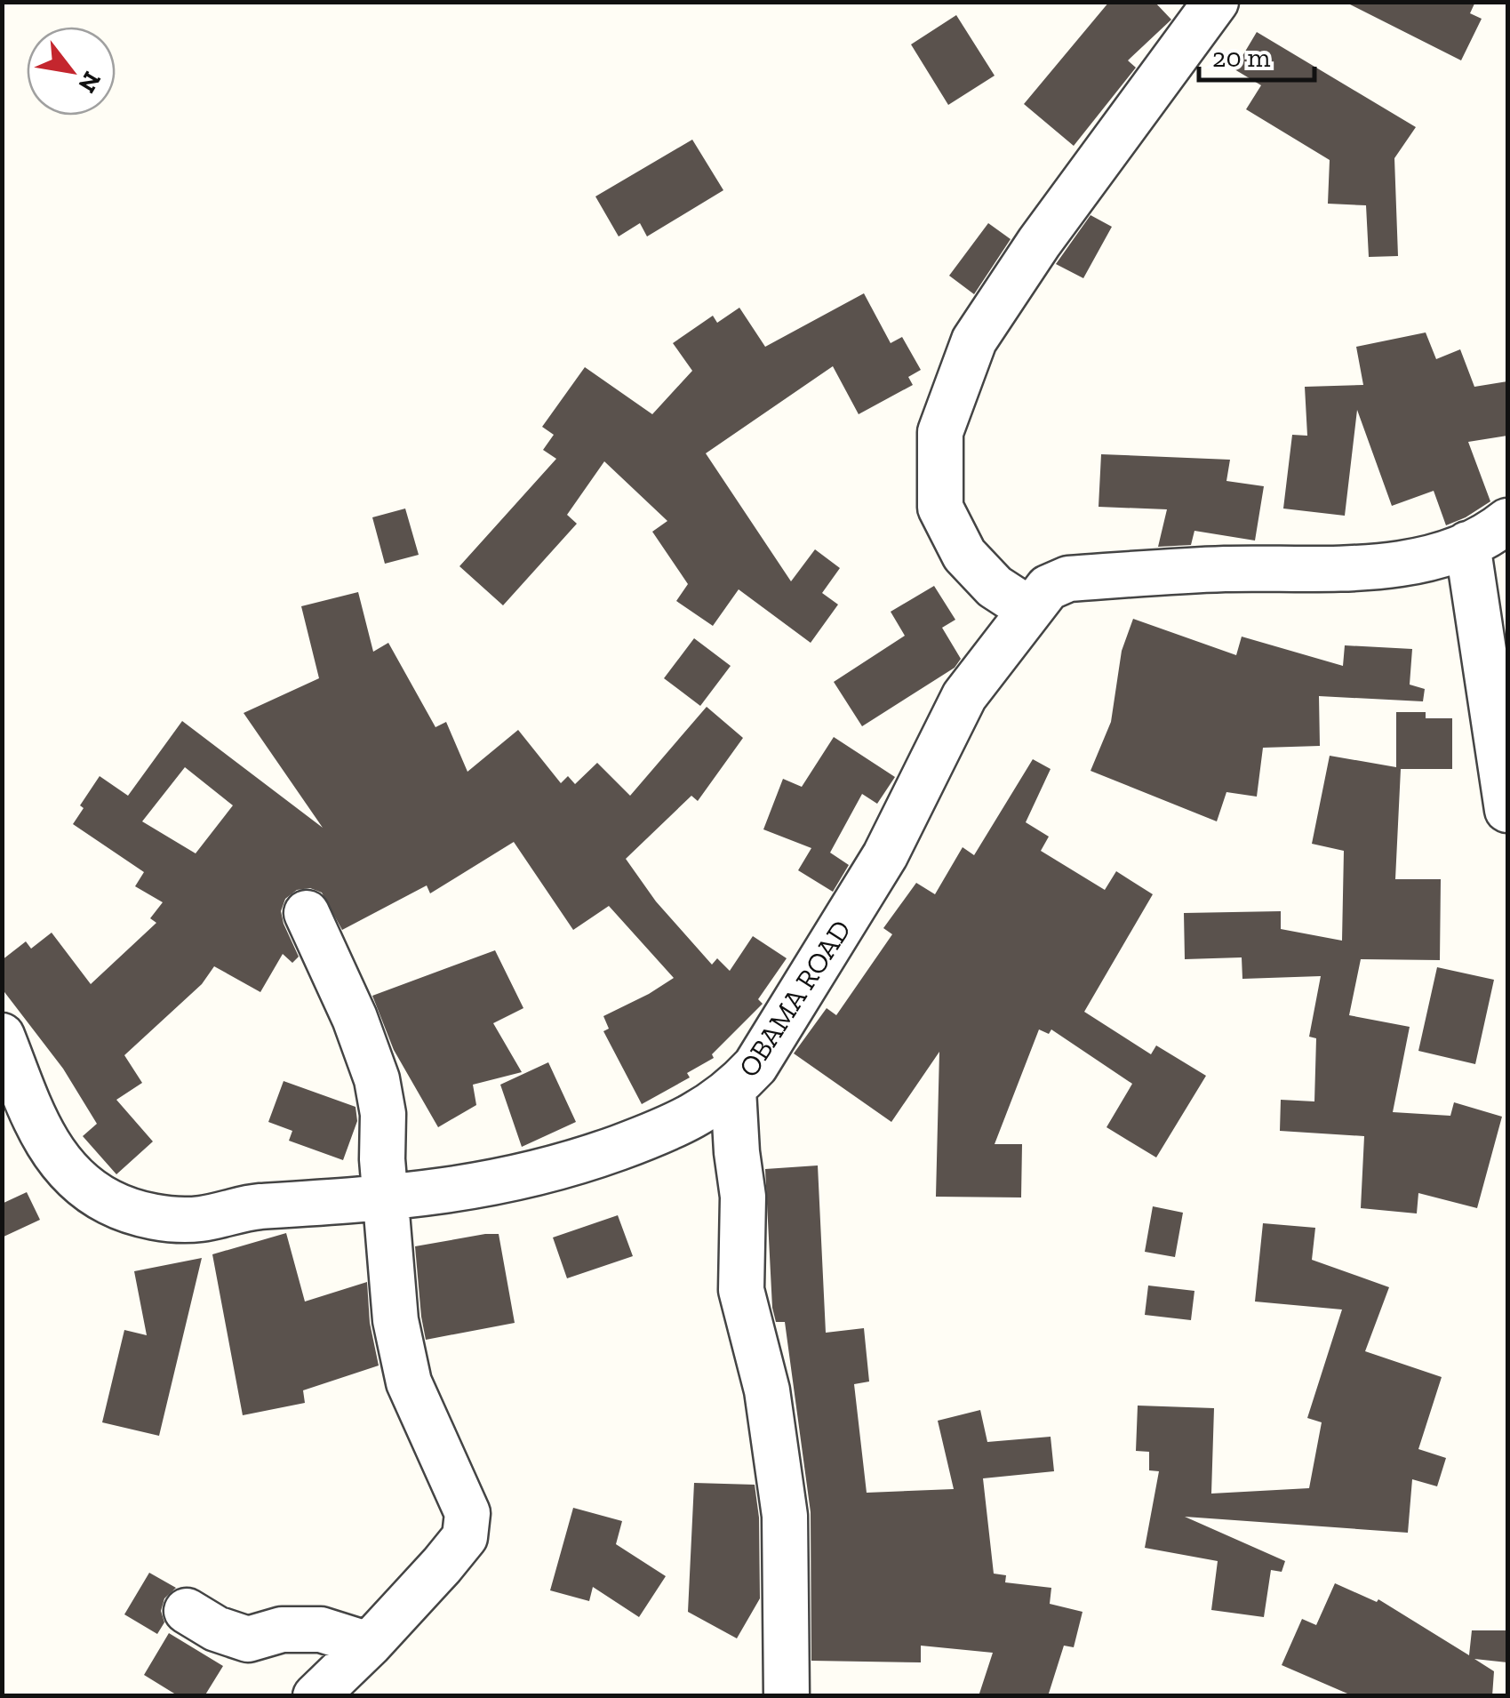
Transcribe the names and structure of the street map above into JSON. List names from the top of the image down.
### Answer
{
  "streets": {
    "street": ["OBAMA ROAD"]
  },
  "scale_bar": "20 m",
  "north": "bottom right"
}
